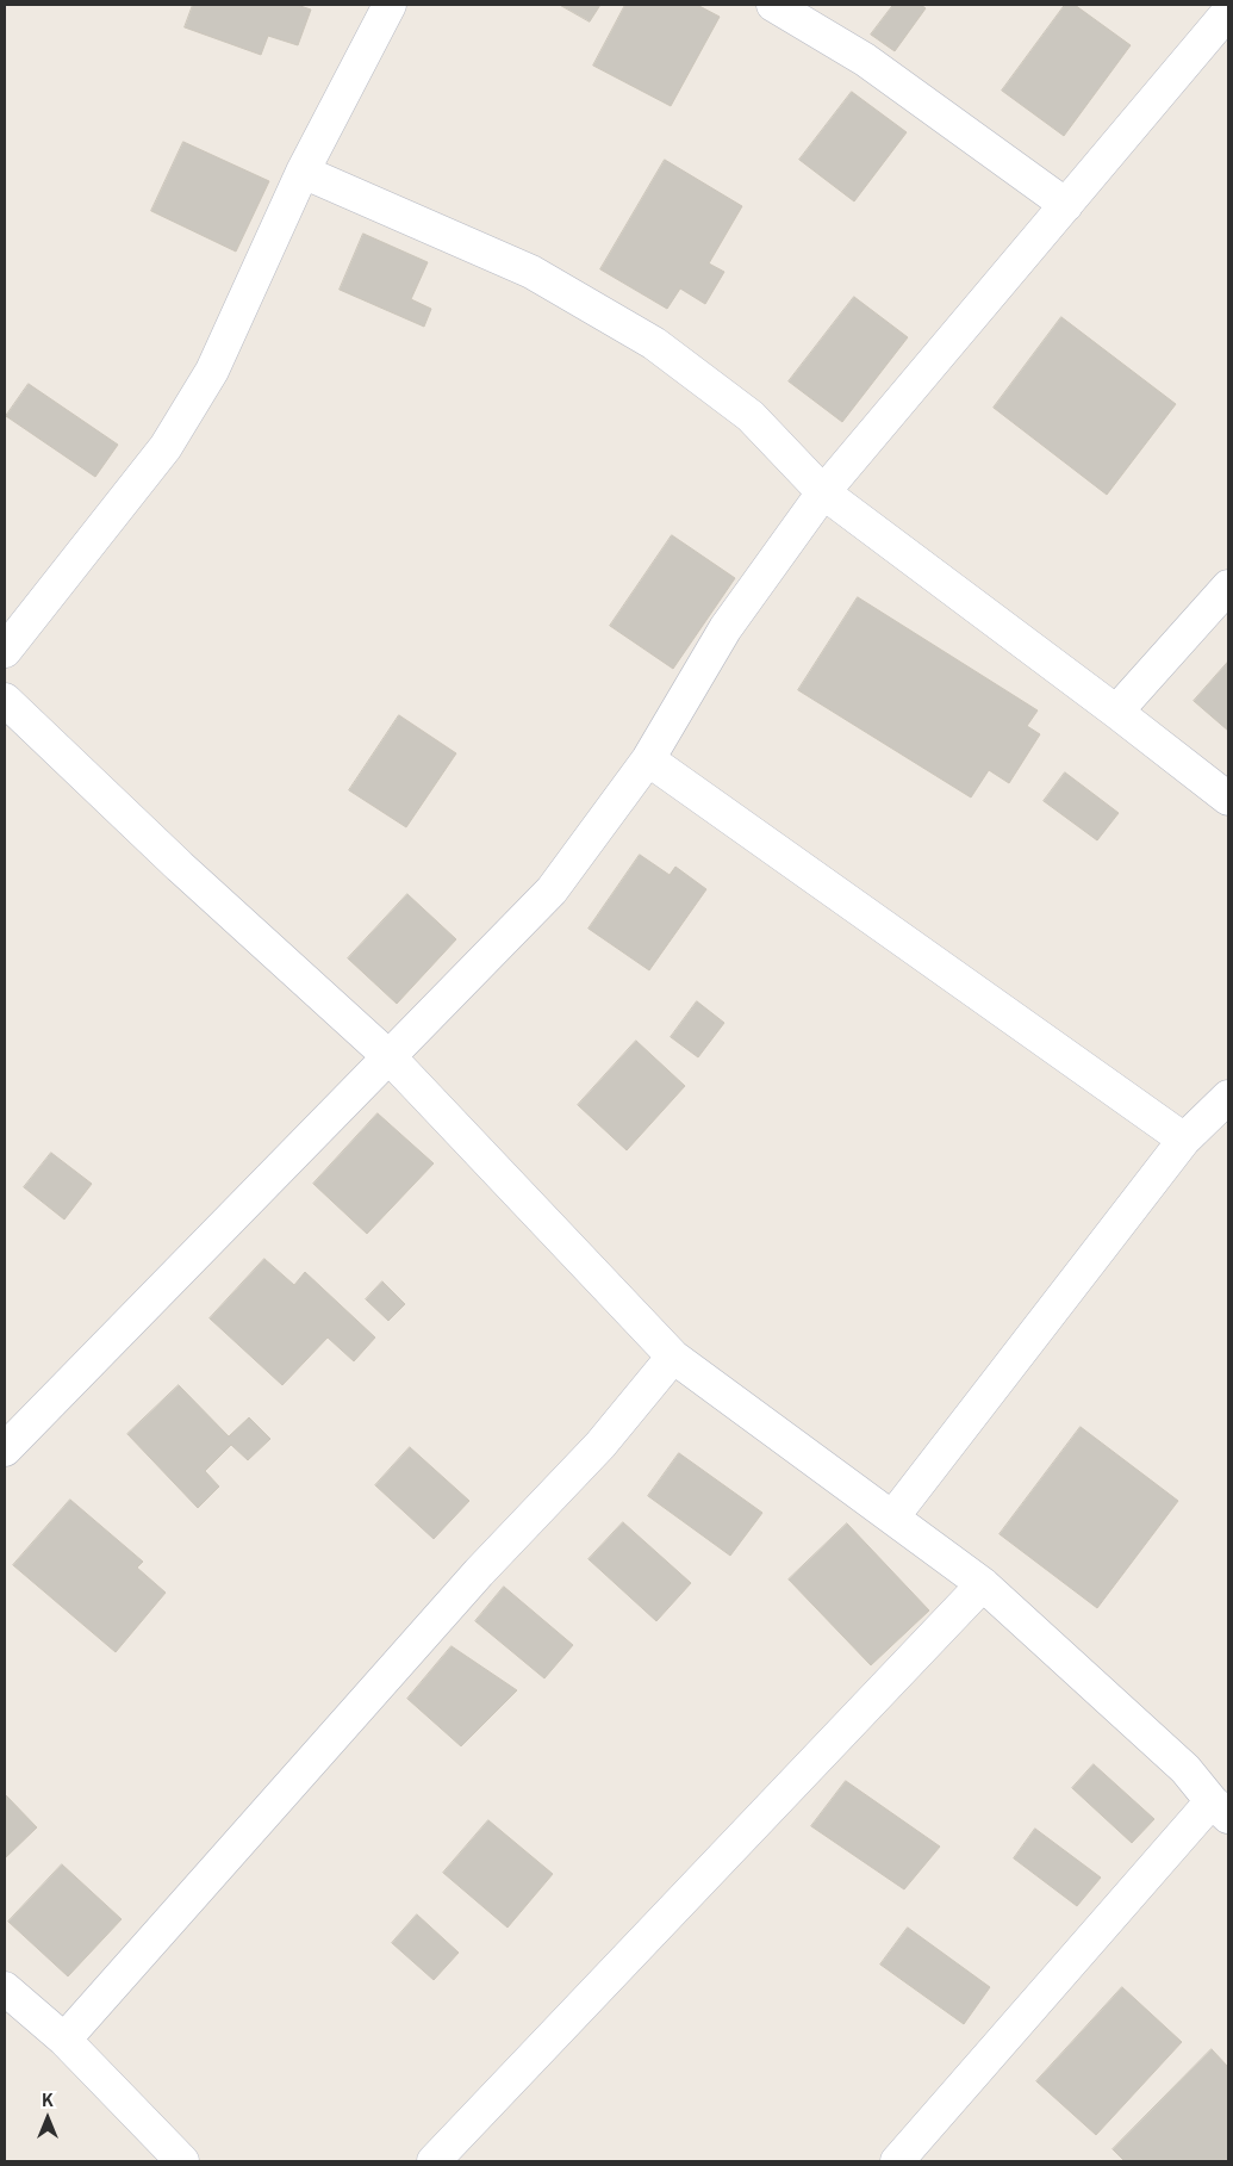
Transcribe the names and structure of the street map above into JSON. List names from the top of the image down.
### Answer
{
  "north": "top"
}
